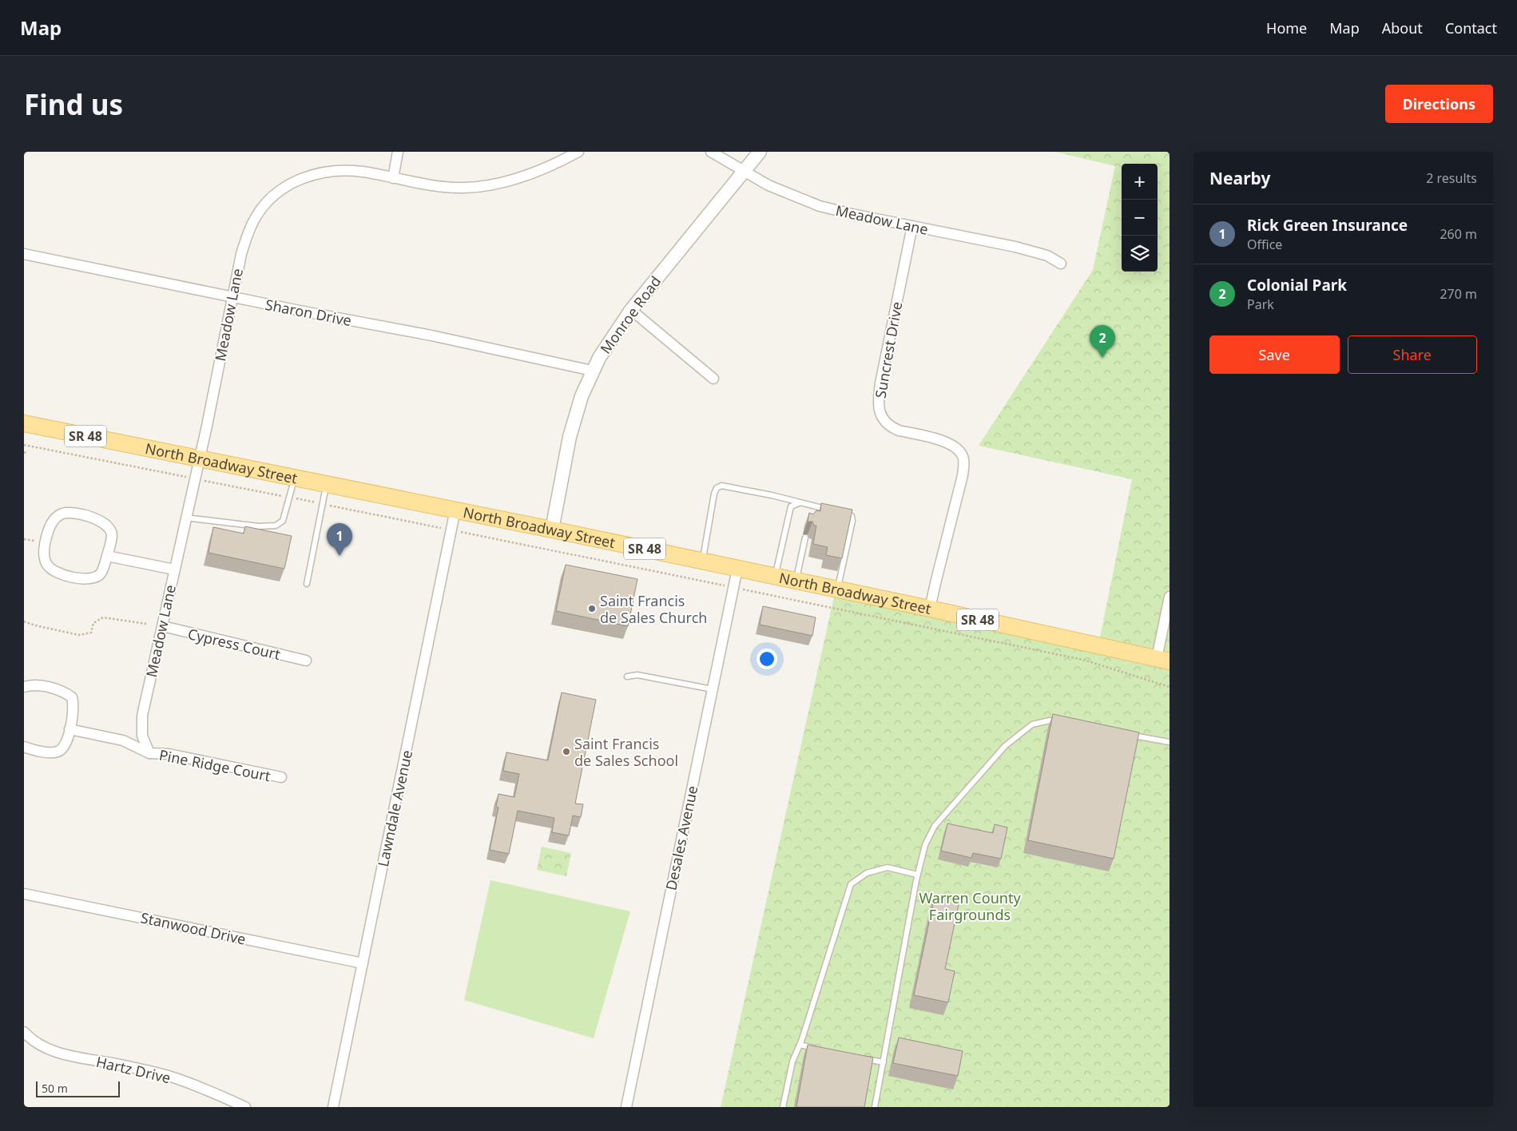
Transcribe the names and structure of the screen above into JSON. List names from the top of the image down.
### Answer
{
  "streets": {
    "main road": ["SR 48", "North Broadway Street"],
    "street": [
      "Meadow Lane",
      "Sharon Drive",
      "Monroe Road",
      "Suncrest Drive",
      "Cypress Court",
      "Pine Ridge Court",
      "Lawndale Avenue",
      "Desales Avenue",
      "Stanwood Drive",
      "Hartz Drive"
    ]
  },
  "crossings": [
    ["Meadow Lane", "Sharon Drive"],
    ["Meadow Lane", "Monroe Road"],
    ["Meadow Lane", "Suncrest Drive"],
    ["Meadow Lane", "North Broadway Street"],
    ["Meadow Lane", "Cypress Court"],
    ["Meadow Lane", "Pine Ridge Court"],
    ["Sharon Drive", "Monroe Road"],
    ["Monroe Road", "North Broadway Street"],
    ["Suncrest Drive", "North Broadway Street"],
    ["North Broadway Street", "Lawndale Avenue"],
    ["North Broadway Street", "Desales Avenue"],
    ["Lawndale Avenue", "Stanwood Drive"]
  ],
  "parks": ["Warren County Fairgrounds"],
  "places": ["Saint Francis de Sales Church", "Saint Francis de Sales School"],
  "scale_bar": "50 m",
  "page": {
    "header": "Map",
    "nav": [
      "Home",
      "Map",
      "About",
      "Contact"
    ],
    "buttons": [
      "Directions",
      ["Save", "Share"]
    ],
    "title": "Find us",
    "heading": ["Nearby", "2 results"],
    "map_buttons": ["+", "−"],
    "list": [
      {
        "mark": "1",
        "name": "Rick Green Insurance",
        "note": "Office",
        "value": "260 m"
      },
      {
        "mark": "2",
        "name": "Colonial Park",
        "note": "Park",
        "value": "270 m"
      }
    ],
    "pins": ["2", "1"],
    "scale": "50 m"
  }
}
